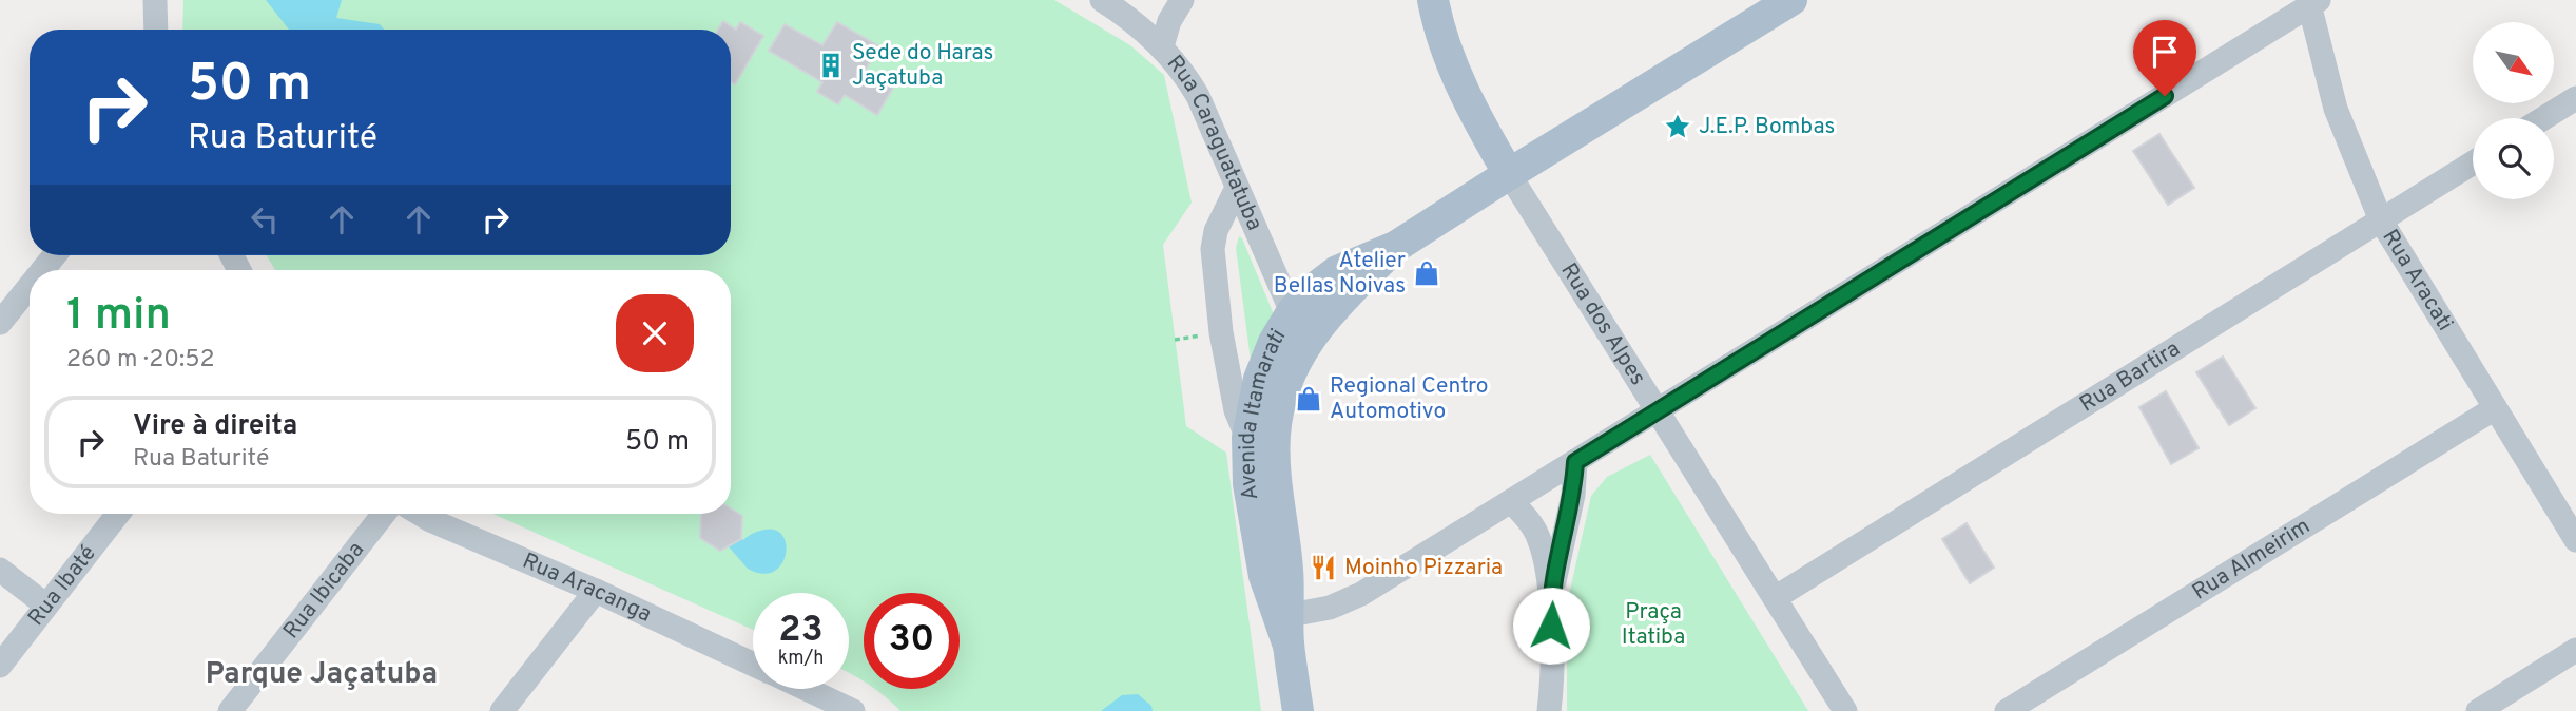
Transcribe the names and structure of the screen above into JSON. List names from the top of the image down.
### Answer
{
  "streets": {
    "main road": ["Rua dos Alpes", "Avenida Itamarati"],
    "street": [
      "Rua Caraguatatuba",
      "Rua Aracati",
      "Rua Bartira",
      "Rua Almeirim",
      "Rua Ibaté",
      "Rua Aracanga",
      "Rua Ibicaba"
    ]
  },
  "crossings": [
    ["Rua Caraguatatuba", "Avenida Itamarati"],
    ["Rua Aracati", "Rua Bartira"],
    ["Rua Aracati", "Rua Almeirim"],
    ["Rua dos Alpes", "Rua Bartira"],
    ["Rua dos Alpes", "Avenida Itamarati"]
  ],
  "districts": ["Parque Jaçatuba"],
  "parks": ["Praça Itatiba"],
  "places": {
    "building": ["Sede do Haras Jaçatuba"],
    "place": ["J.E.P. Bombas"],
    "shop": ["Atelier Bellas Noivas", "Regional Centro Automotivo"],
    "restaurant": ["Moinho Pizzaria"]
  },
  "north": "bottom right",
  "page": {
    "turn": ["50 m", "Rua Baturité"],
    "heading": ["1 min", "260 m · 20:52"],
    "list": [
      {
        "name": "Vire à direita",
        "note": "Rua Baturité",
        "value": "50 m"
      }
    ],
    "speed": "23 km/h",
    "limit": "30"
  }
}
